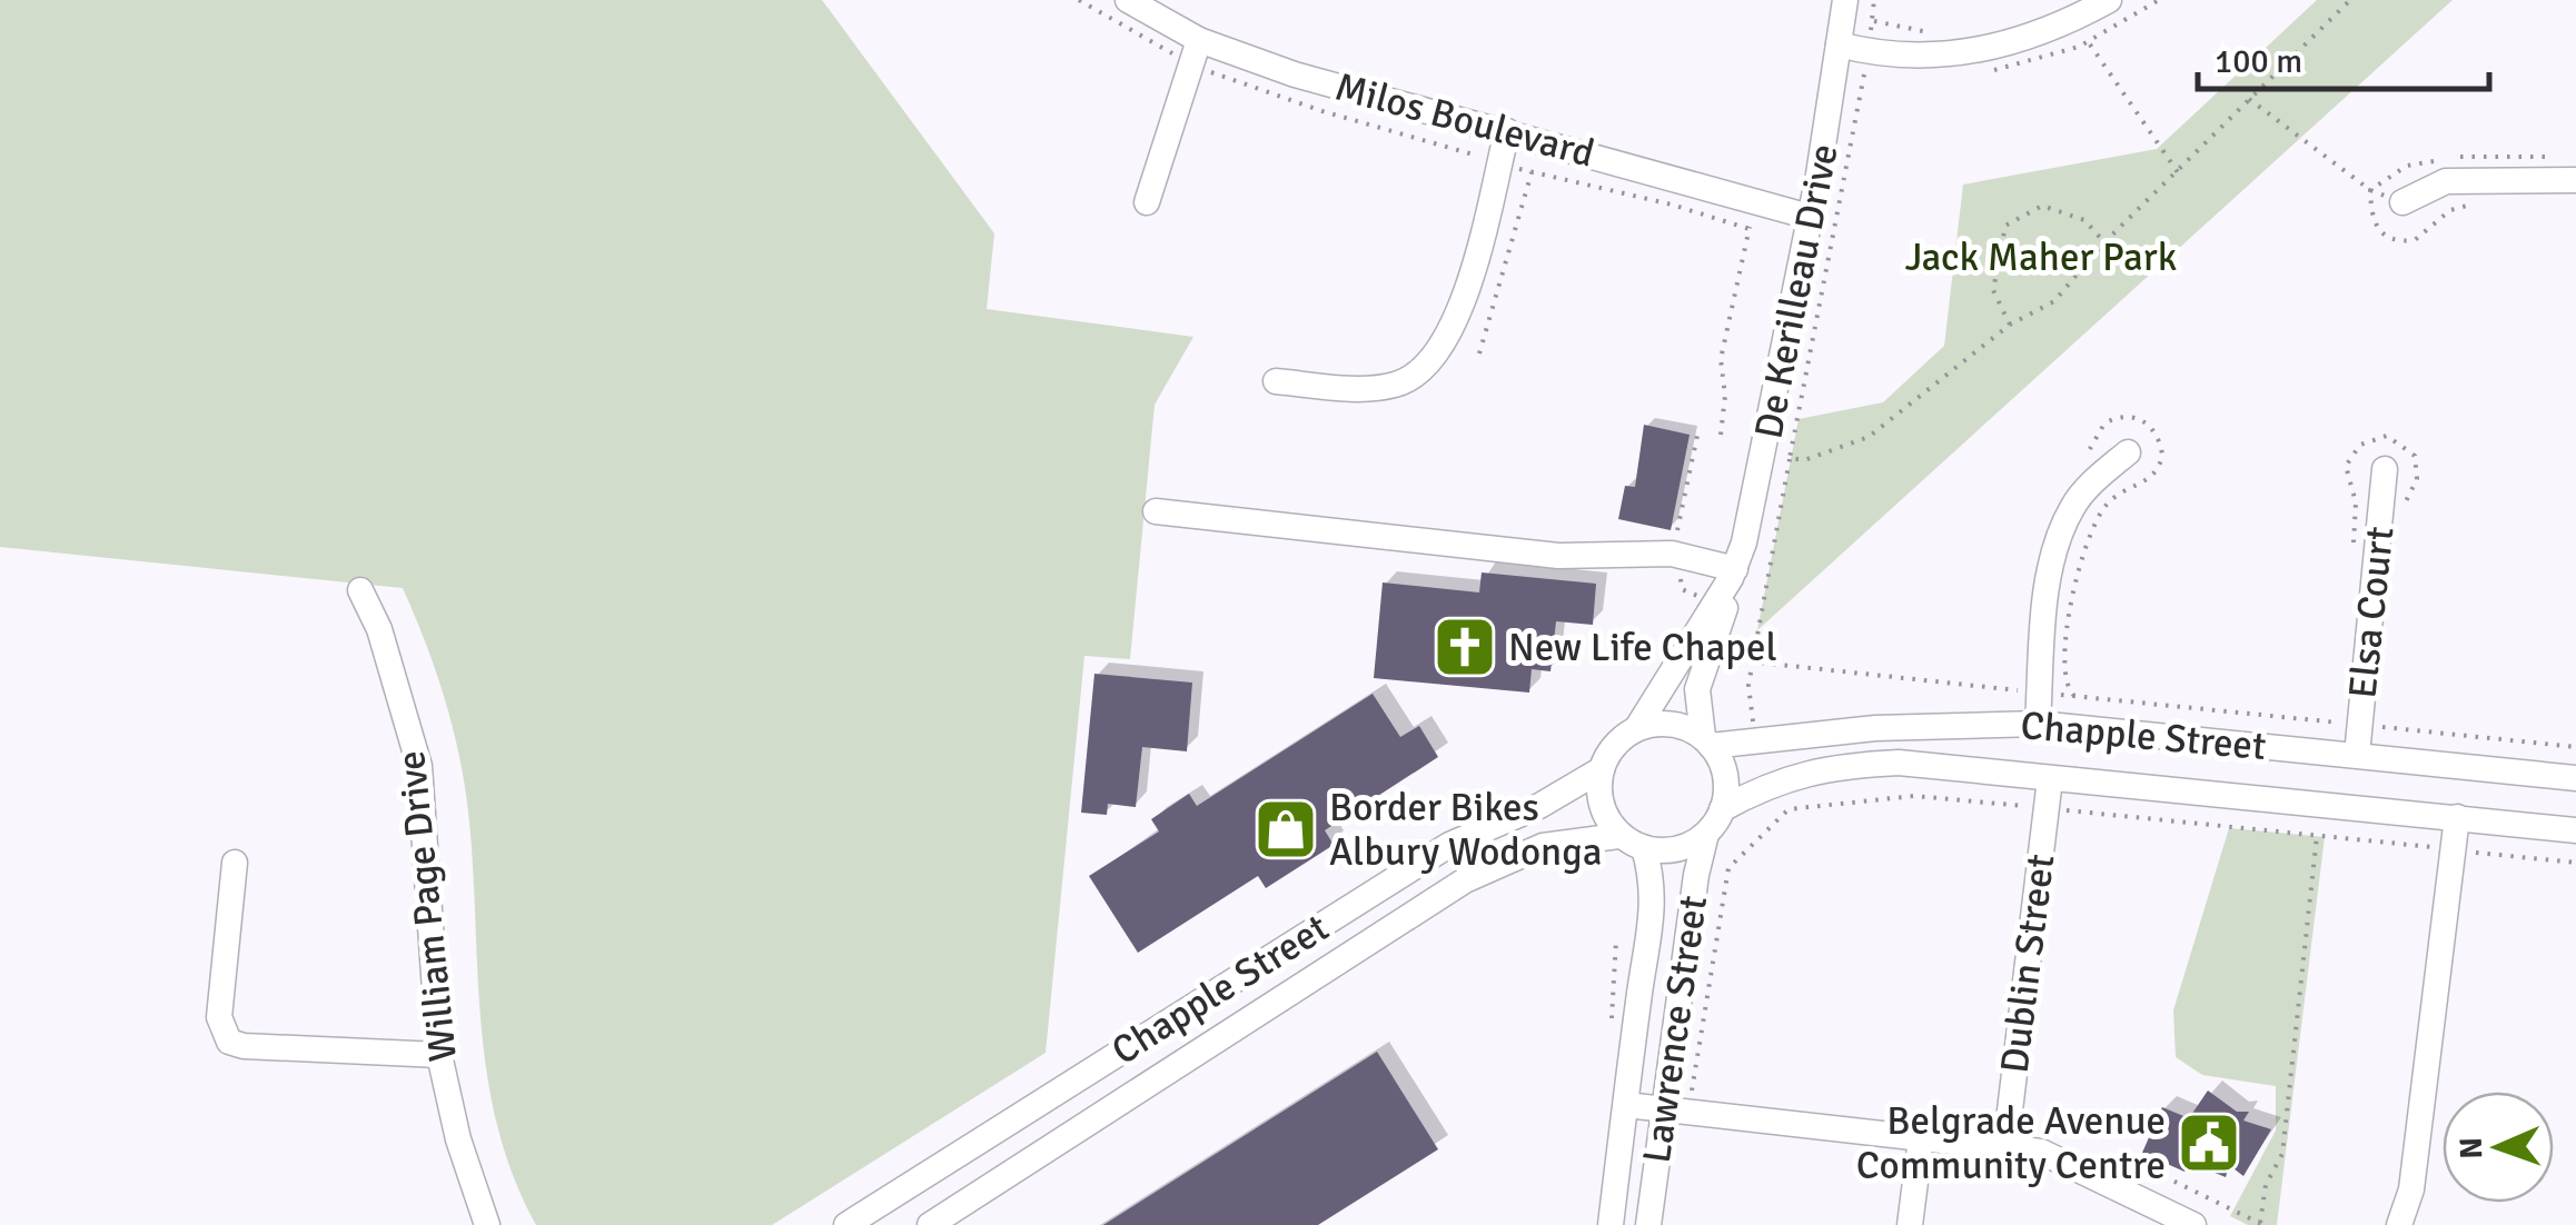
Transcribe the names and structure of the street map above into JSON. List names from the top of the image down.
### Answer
{
  "streets": {
    "street": [
      "Milos Boulevard",
      "De Kerilleau Drive",
      "Elsa Court",
      "Chapple Street",
      "William Page Drive",
      "Dublin Street",
      "Lawrence Street"
    ]
  },
  "crossings": [
    ["Milos Boulevard", "De Kerilleau Drive"],
    ["De Kerilleau Drive", "Chapple Street"],
    ["De Kerilleau Drive", "Lawrence Street"],
    ["Elsa Court", "Chapple Street"],
    ["Chapple Street", "Dublin Street"],
    ["Chapple Street", "Lawrence Street"]
  ],
  "parks": ["Jack Maher Park"],
  "places": {
    "church": ["New Life Chapel"],
    "shop": ["Border Bikes Albury Wodonga"],
    "public building": ["Belgrade Avenue Community Centre"]
  },
  "scale_bar": "100 m",
  "north": "left"
}
